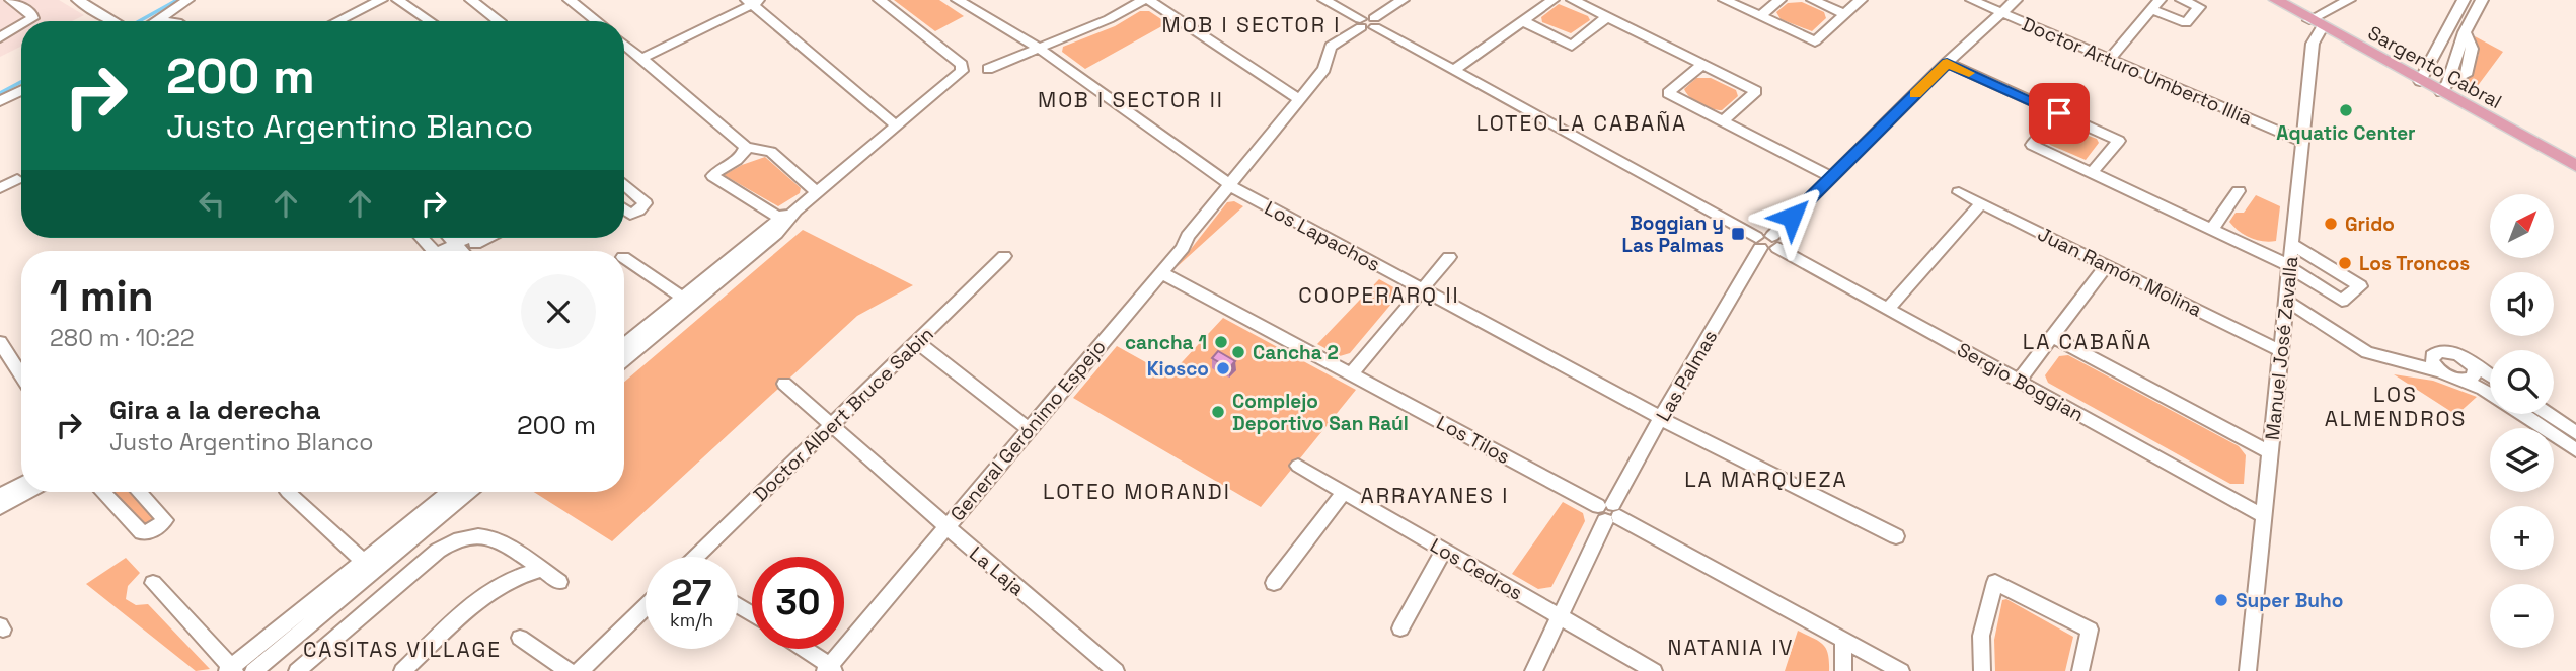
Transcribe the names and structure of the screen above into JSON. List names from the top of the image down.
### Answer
{
  "streets": {
    "main road": ["Sargento Cabral"],
    "street": [
      "Doctor Arturo Umberto Illia",
      "Los Lapachos",
      "Juan Ramón Molina",
      "Manuel José Zavalla",
      "Las Palmas",
      "Sergio Boggian",
      "Doctor Albert Bruce Sabin",
      "General Gerónimo Espejo",
      "Los Tilos",
      "Los Cedros",
      "La Laja"
    ]
  },
  "crossings": [
    ["Sargento Cabral", "Manuel José Zavalla"],
    ["Doctor Arturo Umberto Illia", "Manuel José Zavalla"],
    ["Los Lapachos", "Las Palmas"],
    ["Los Lapachos", "General Gerónimo Espejo"],
    ["Juan Ramón Molina", "Manuel José Zavalla"],
    ["Manuel José Zavalla", "Sergio Boggian"],
    ["Las Palmas", "Los Tilos"],
    ["Las Palmas", "Los Cedros"],
    ["Doctor Albert Bruce Sabin", "La Laja"],
    ["General Gerónimo Espejo", "Los Tilos"],
    ["General Gerónimo Espejo", "La Laja"]
  ],
  "districts": [
    "MOB I SECTOR I",
    "MOB I SECTOR II",
    "LOTEO LA CABAÑA",
    "COOPERARQ II",
    "LA CABAÑA",
    "LOS ALMENDROS",
    "LA MARQUEZA",
    "LOTEO MORANDI",
    "ARRAYANES I",
    "NATANIA IV",
    "CASITAS VILLAGE"
  ],
  "places": {
    "other": [
      "Aquatic Center",
      "Grido",
      "Los Troncos",
      "cancha 1",
      "Cancha 2",
      "Kiosco",
      "Complejo Deportivo San Raúl",
      "Super Buho"
    ],
    "transit": ["Boggian y Las Palmas"]
  },
  "north": "top right",
  "page": {
    "turn": ["200 m", "Justo Argentino Blanco"],
    "map_buttons": ["+", "−"],
    "heading": ["1 min", "280 m · 10:22"],
    "list": [
      {
        "name": "Gira a la derecha",
        "note": "Justo Argentino Blanco",
        "value": "200 m"
      }
    ],
    "speed": "27 km/h",
    "limit": "30"
  }
}
